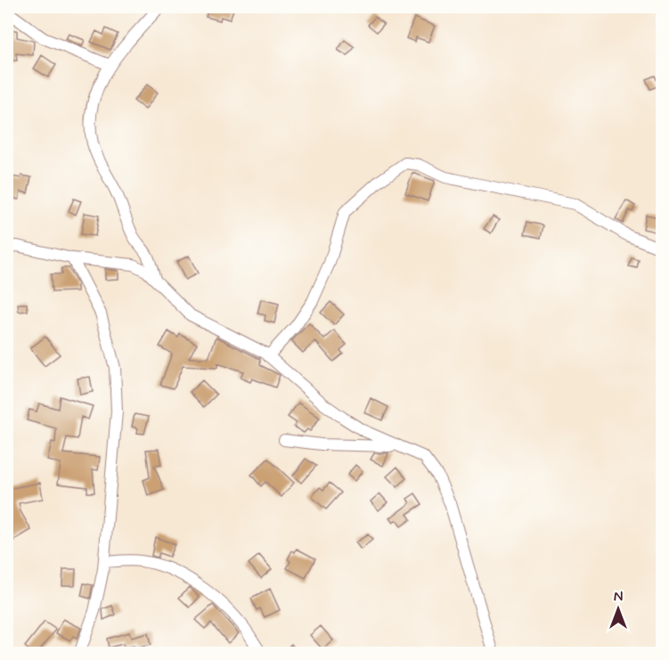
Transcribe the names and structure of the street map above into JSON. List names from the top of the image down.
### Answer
{
  "north": "top"
}
